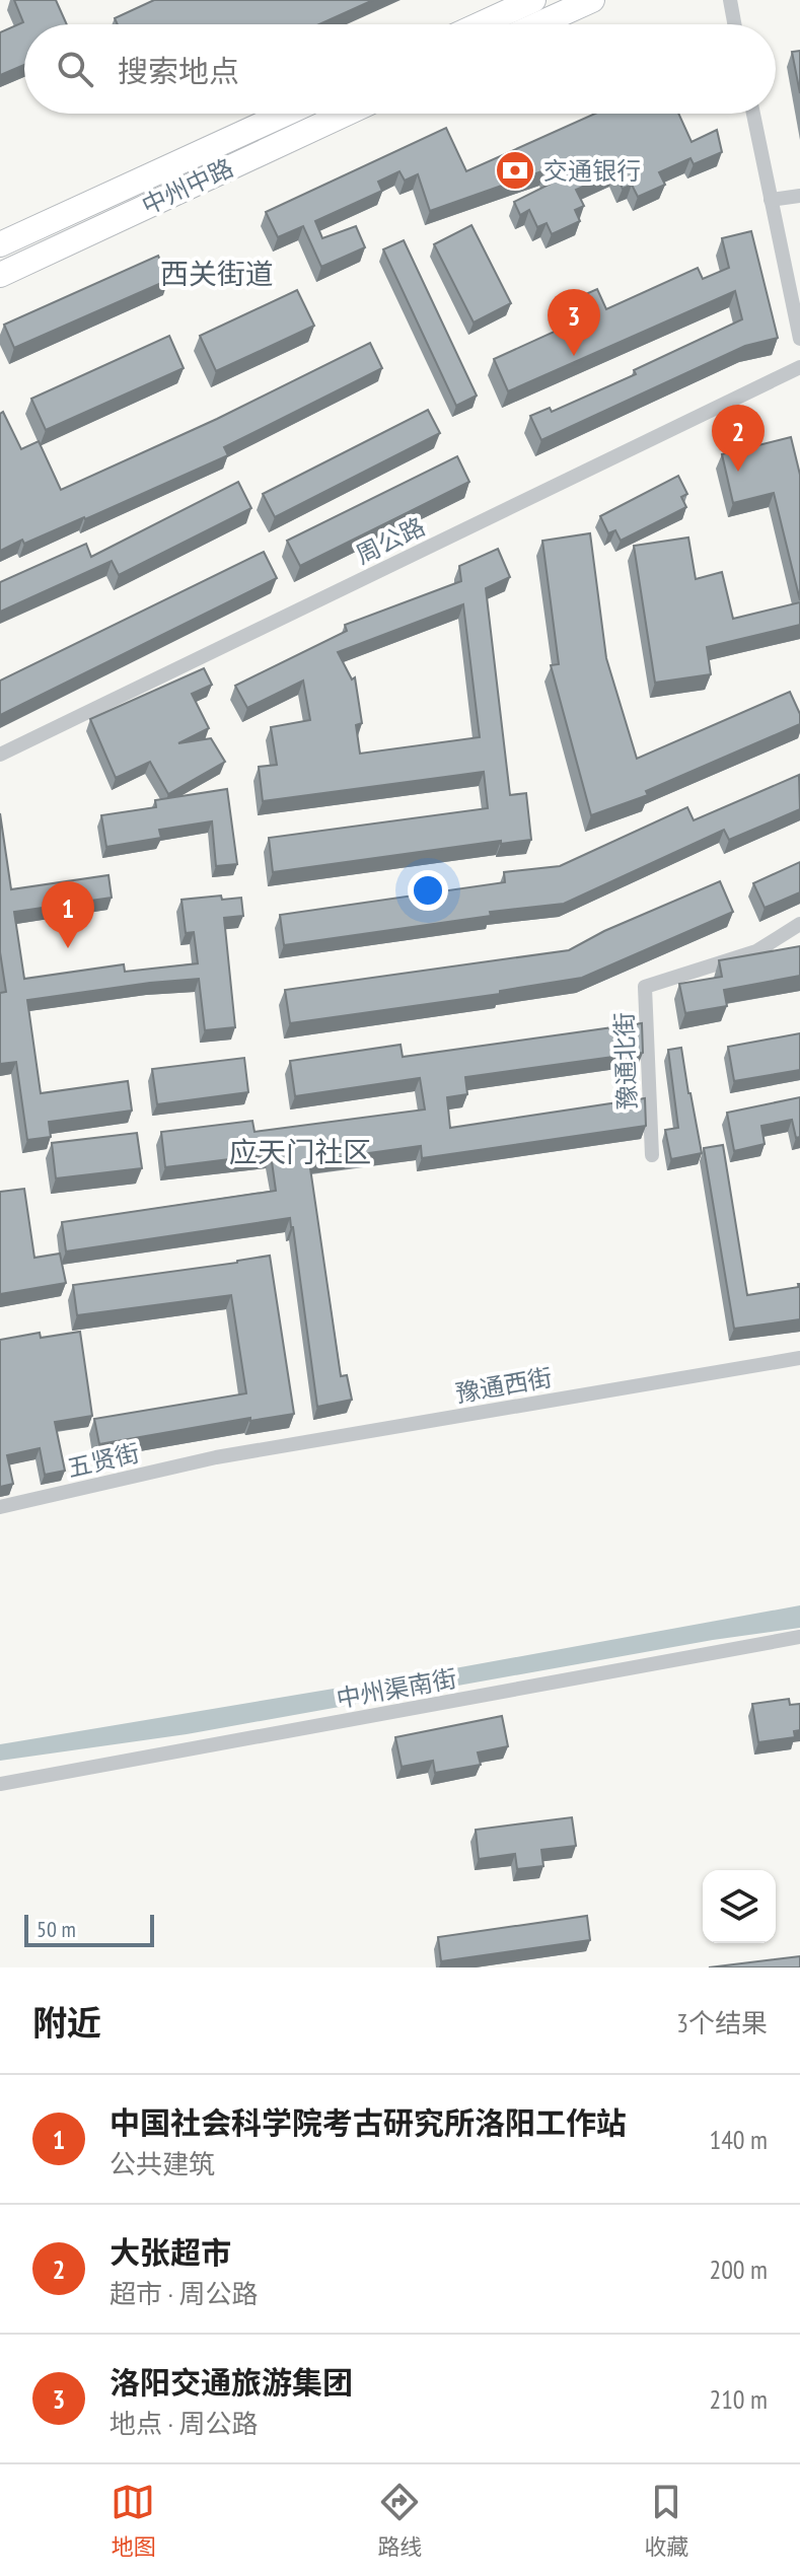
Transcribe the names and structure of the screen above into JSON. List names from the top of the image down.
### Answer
{
  "streets": {
    "main road": ["中州中路"],
    "street": [
      "周公路",
      "豫通北街",
      "豫通西街",
      "五贤街",
      "中州渠南街"
    ]
  },
  "crossings": [
    ["豫通西街", "五贤街"]
  ],
  "districts": ["西关街道", "应天门社区"],
  "places": {
    "bank": ["交通银行"]
  },
  "scale_bar": "50 m",
  "page": {
    "search": "搜索地点",
    "pins": ["3", "2", "1"],
    "scale": "50 m",
    "heading": ["附近", "3个结果"],
    "list": [
      {
        "mark": "1",
        "name": "中国社会科学院考古研究所洛阳工作站",
        "note": "公共建筑",
        "value": "140 m"
      },
      {
        "mark": "2",
        "name": "大张超市",
        "note": "超市 · 周公路",
        "value": "200 m"
      },
      {
        "mark": "3",
        "name": "洛阳交通旅游集团",
        "note": "地点 · 周公路",
        "value": "210 m"
      }
    ],
    "nav": ["地图", "路线", "收藏"]
  }
}
